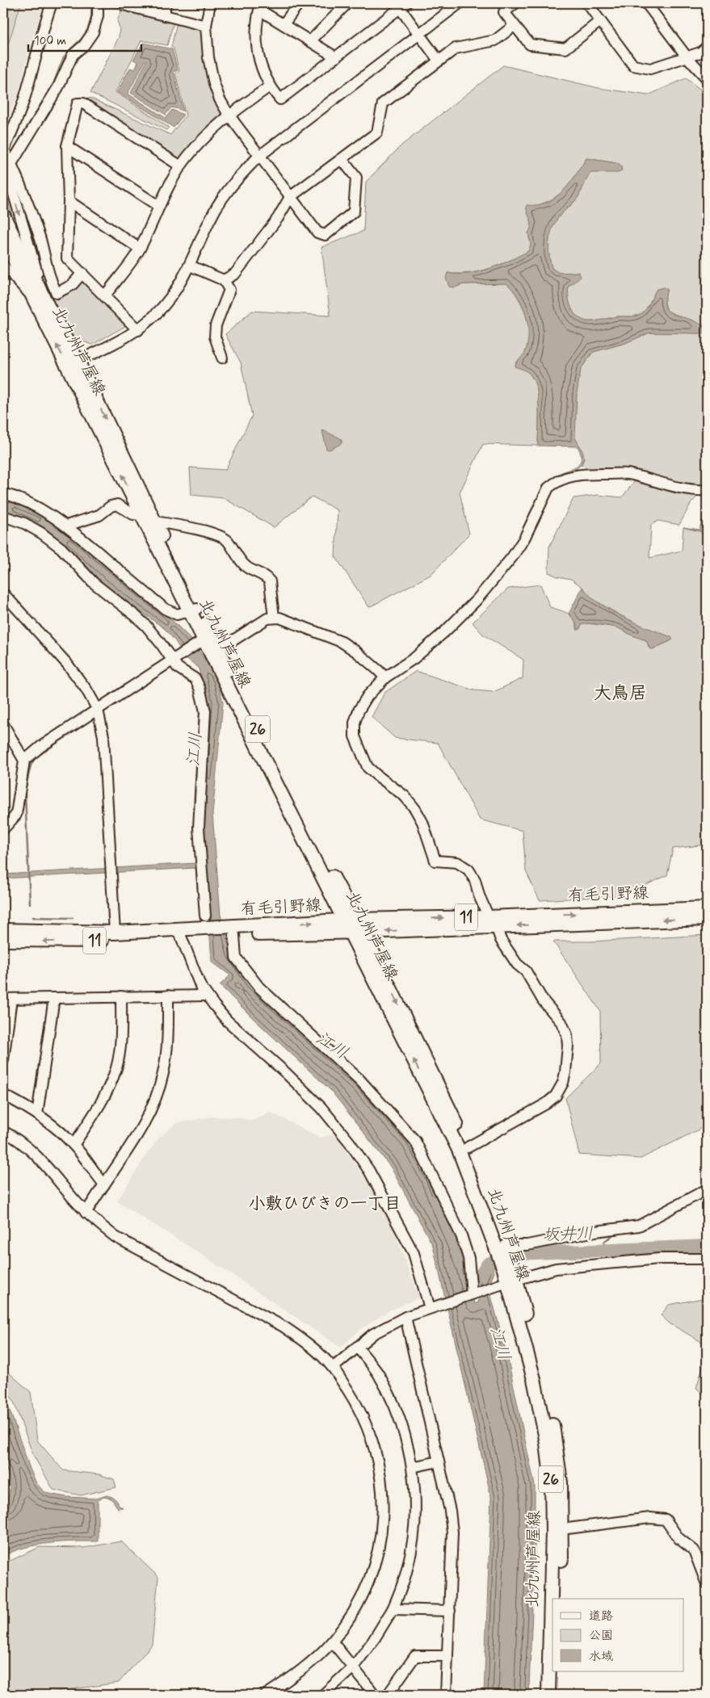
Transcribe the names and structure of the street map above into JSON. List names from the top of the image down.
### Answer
{
  "streets": {
    "main road": [
      "北九州芦屋線",
      "26",
      "有毛引野線",
      "11"
    ]
  },
  "crossings": [
    ["北九州芦屋線", "有毛引野線"]
  ],
  "districts": ["大鳥居", "小敷ひびきの一丁目"],
  "water": ["江川", "坂井川"],
  "legend": ["道路", "公園", "水域"],
  "scale_bar": "100 m"
}
